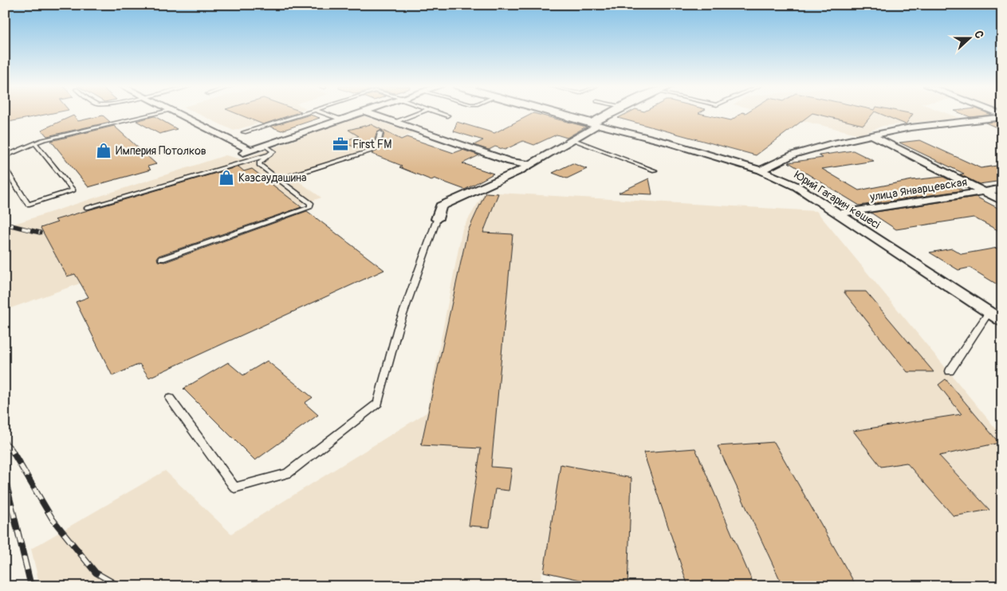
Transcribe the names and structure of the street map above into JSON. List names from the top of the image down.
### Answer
{
  "streets": {
    "main road": ["Юрий Гагарин көшесі"],
    "street": ["улица Январцевская"]
  },
  "crossings": [
    ["улица Январцевская", "Юрий Гагарин көшесі"]
  ],
  "places": {
    "office": ["First FM"],
    "shop": ["Империя Потолков", "Казсаудашина"]
  },
  "north": "right"
}
